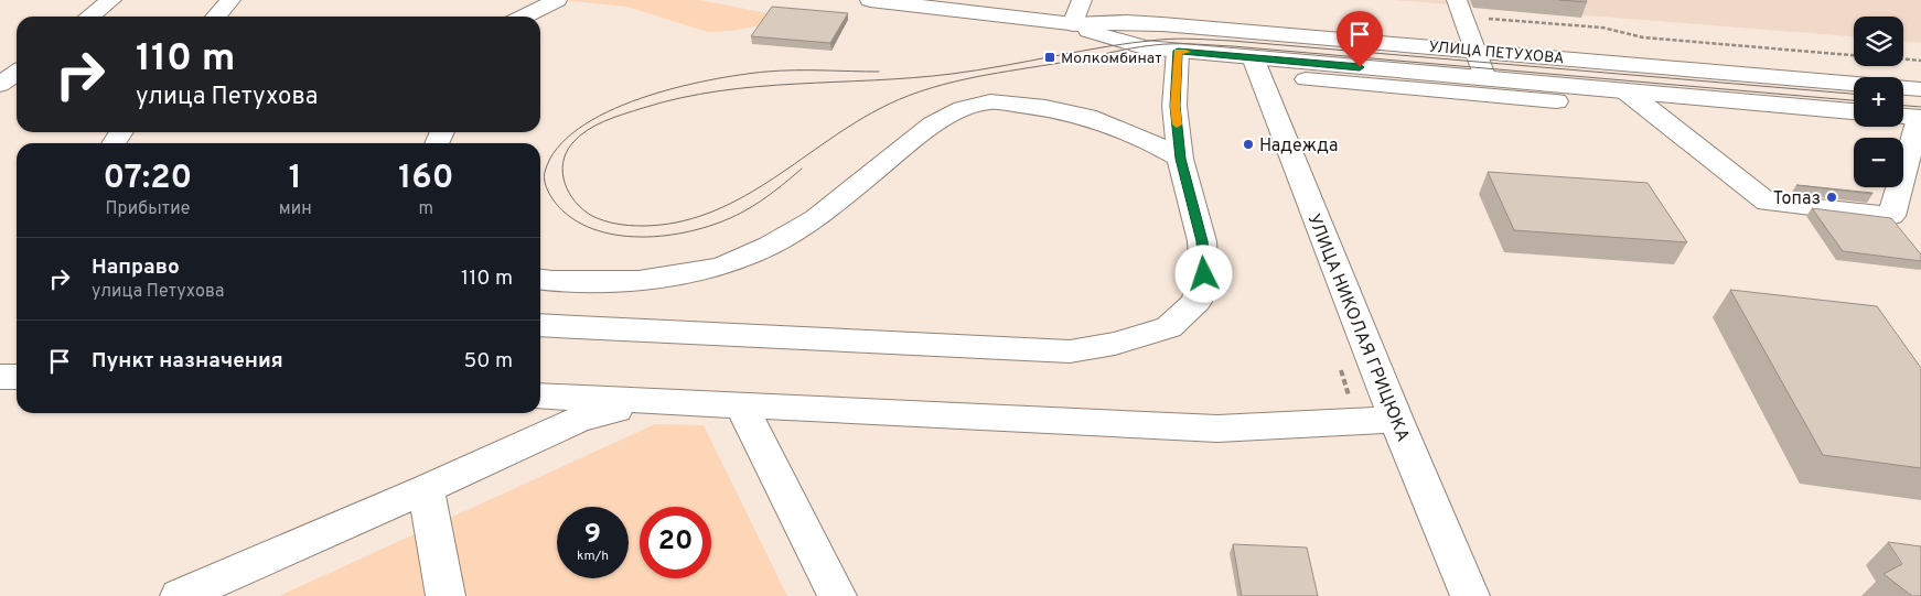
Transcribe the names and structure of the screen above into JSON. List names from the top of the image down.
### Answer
{
  "streets": {
    "main road": ["УЛИЦА ПЕТУХОВА", "УЛИЦА НИКОЛАЯ ГРИЦЮКА"]
  },
  "crossings": [
    ["УЛИЦА ПЕТУХОВА", "УЛИЦА НИКОЛАЯ ГРИЦЮКА"]
  ],
  "places": {
    "transit": ["Молкомбинат"],
    "other": ["Надежда", "Топаз"]
  },
  "page": {
    "map_buttons": ["+", "−"],
    "turn": ["110 m", "улица Петухова"],
    "eta": [
      "07:20",
      "Прибытие",
      "1",
      "мин",
      "160",
      "m"
    ],
    "list": [
      {
        "name": "Направо",
        "note": "улица Петухова",
        "value": "110 m"
      },
      {
        "name": "Пункт назначения",
        "value": "50 m"
      }
    ],
    "speed": "9 km/h",
    "limit": "20"
  }
}
